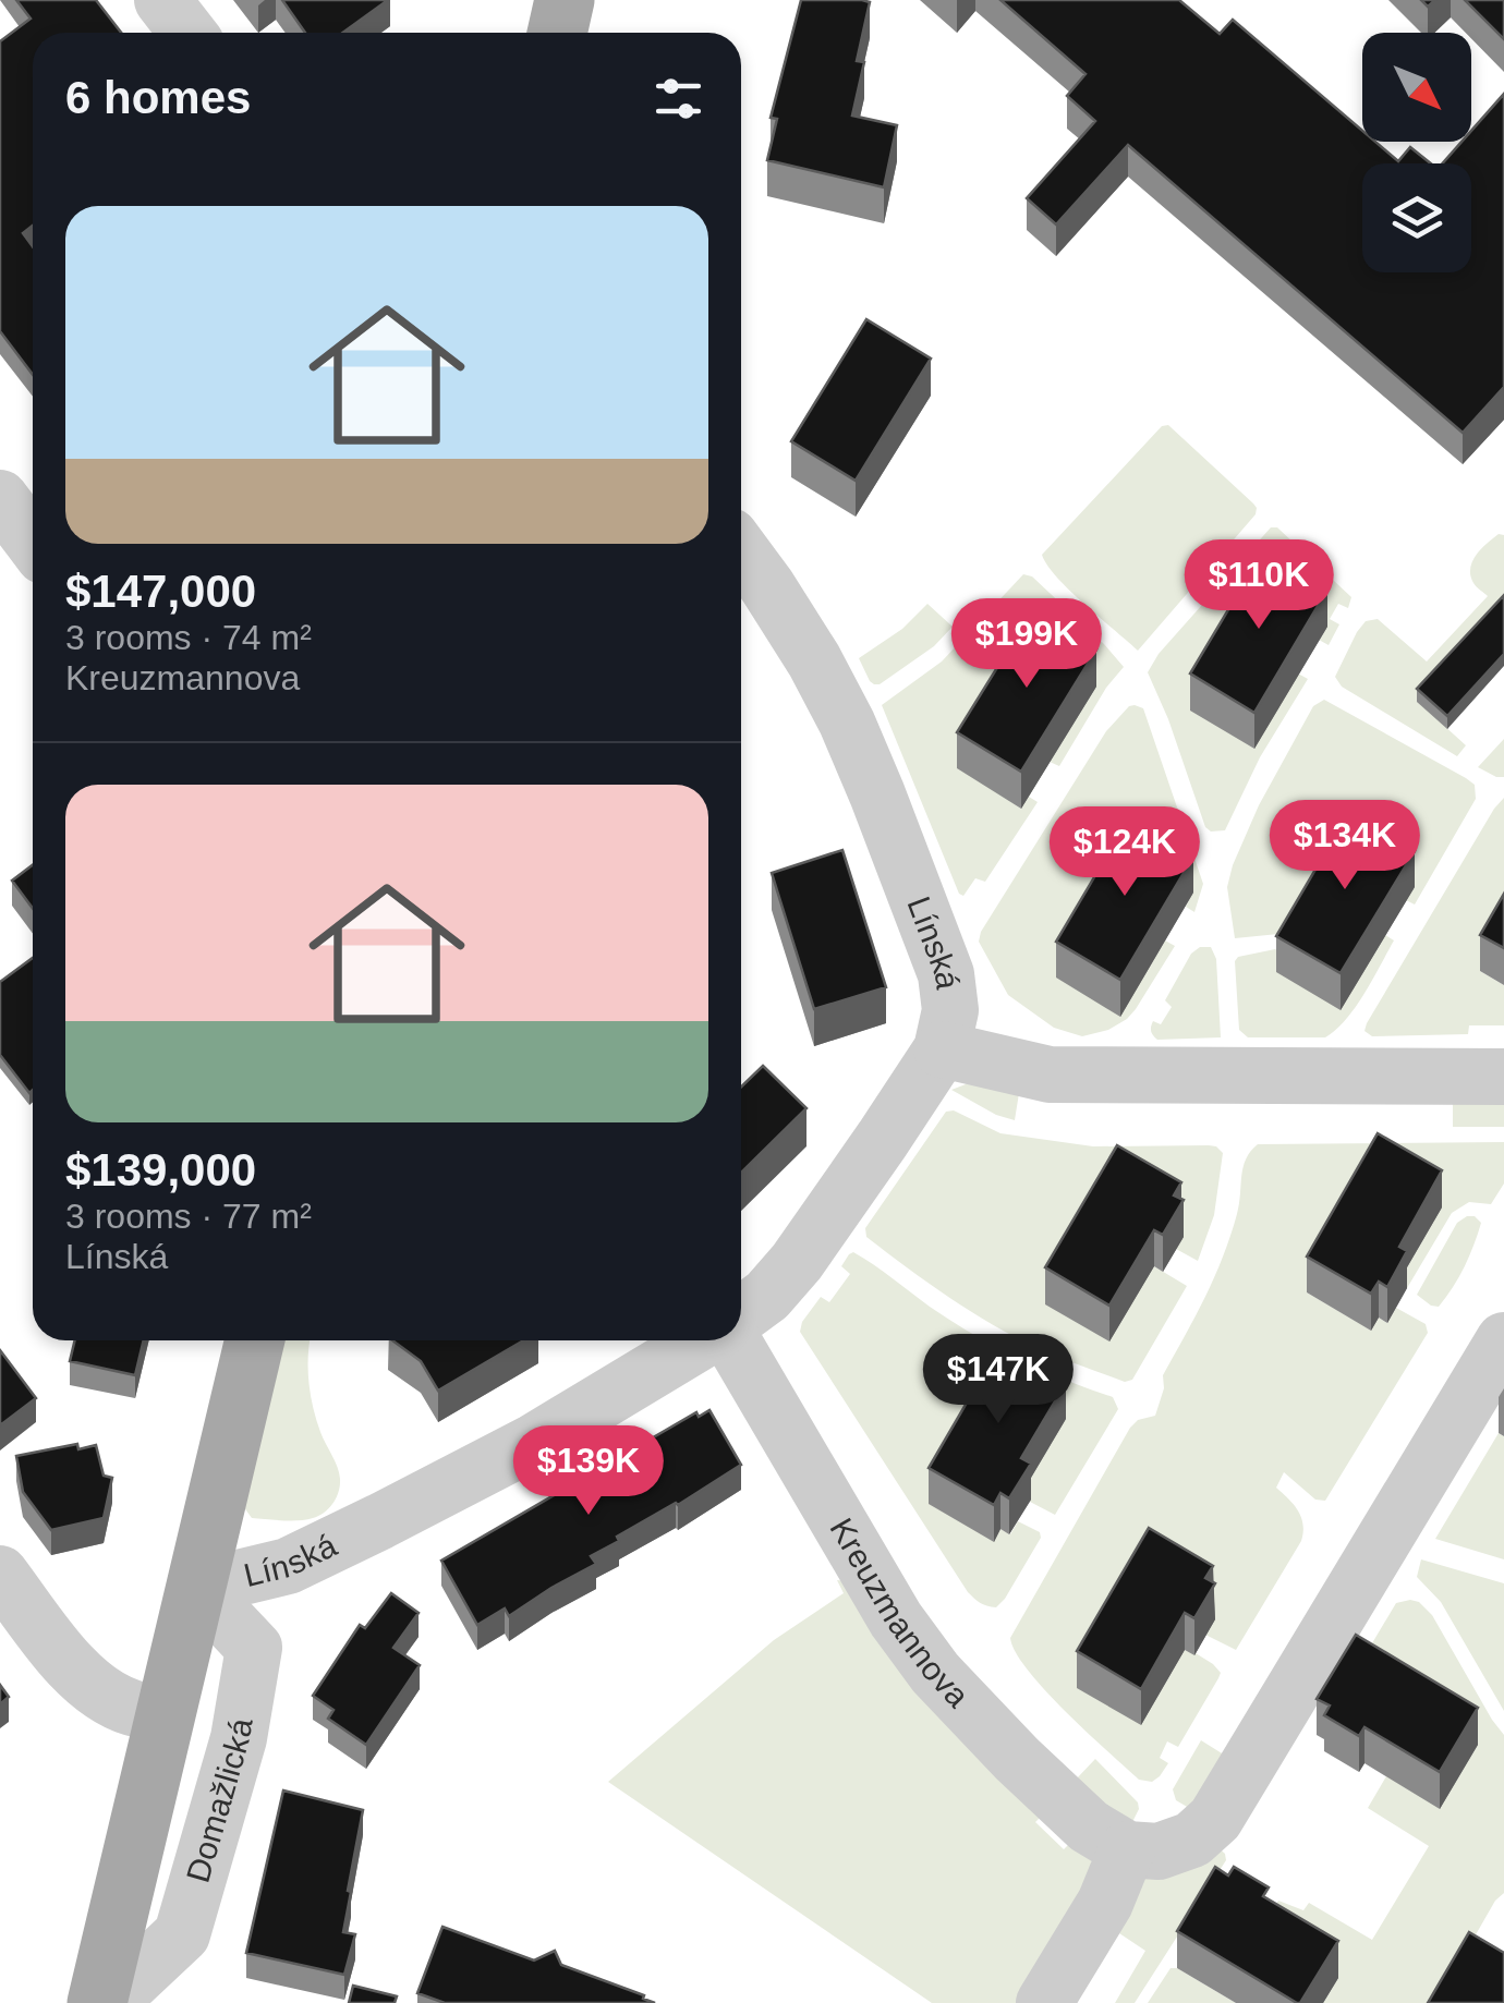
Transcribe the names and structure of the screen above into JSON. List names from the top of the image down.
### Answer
{
  "streets": {
    "street": ["Línská", "Kreuzmannova", "Domažlická"]
  },
  "crossings": [
    ["Línská", "Domažlická"]
  ],
  "north": "bottom right",
  "page": {
    "heading": "6 homes",
    "list": [
      {
        "name": "$147,000",
        "note": "3 rooms · 74 m² · Kreuzmannova"
      },
      {
        "name": "$139,000",
        "note": "3 rooms · 77 m² · Línská"
      }
    ],
    "price": [
      "$110K",
      "$199K",
      "$134K",
      "$124K",
      "$147K",
      "$139K"
    ]
  }
}
